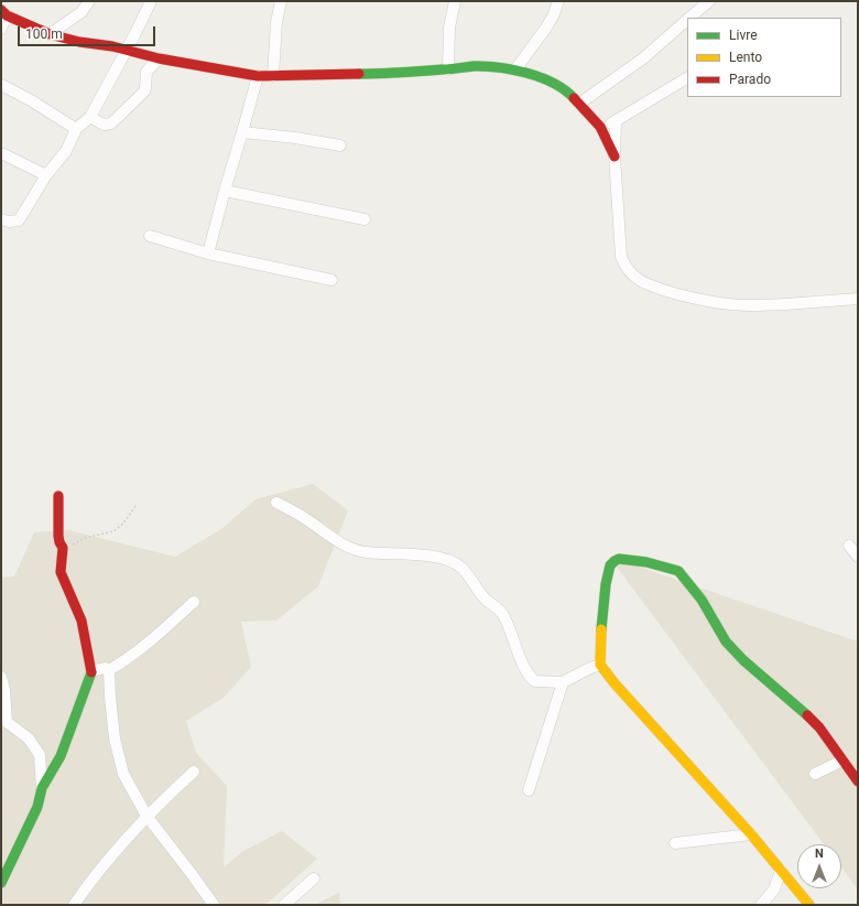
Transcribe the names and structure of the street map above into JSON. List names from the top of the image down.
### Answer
{
  "legend": ["Livre", "Lento", "Parado"],
  "scale_bar": "100 m",
  "north": "top"
}
